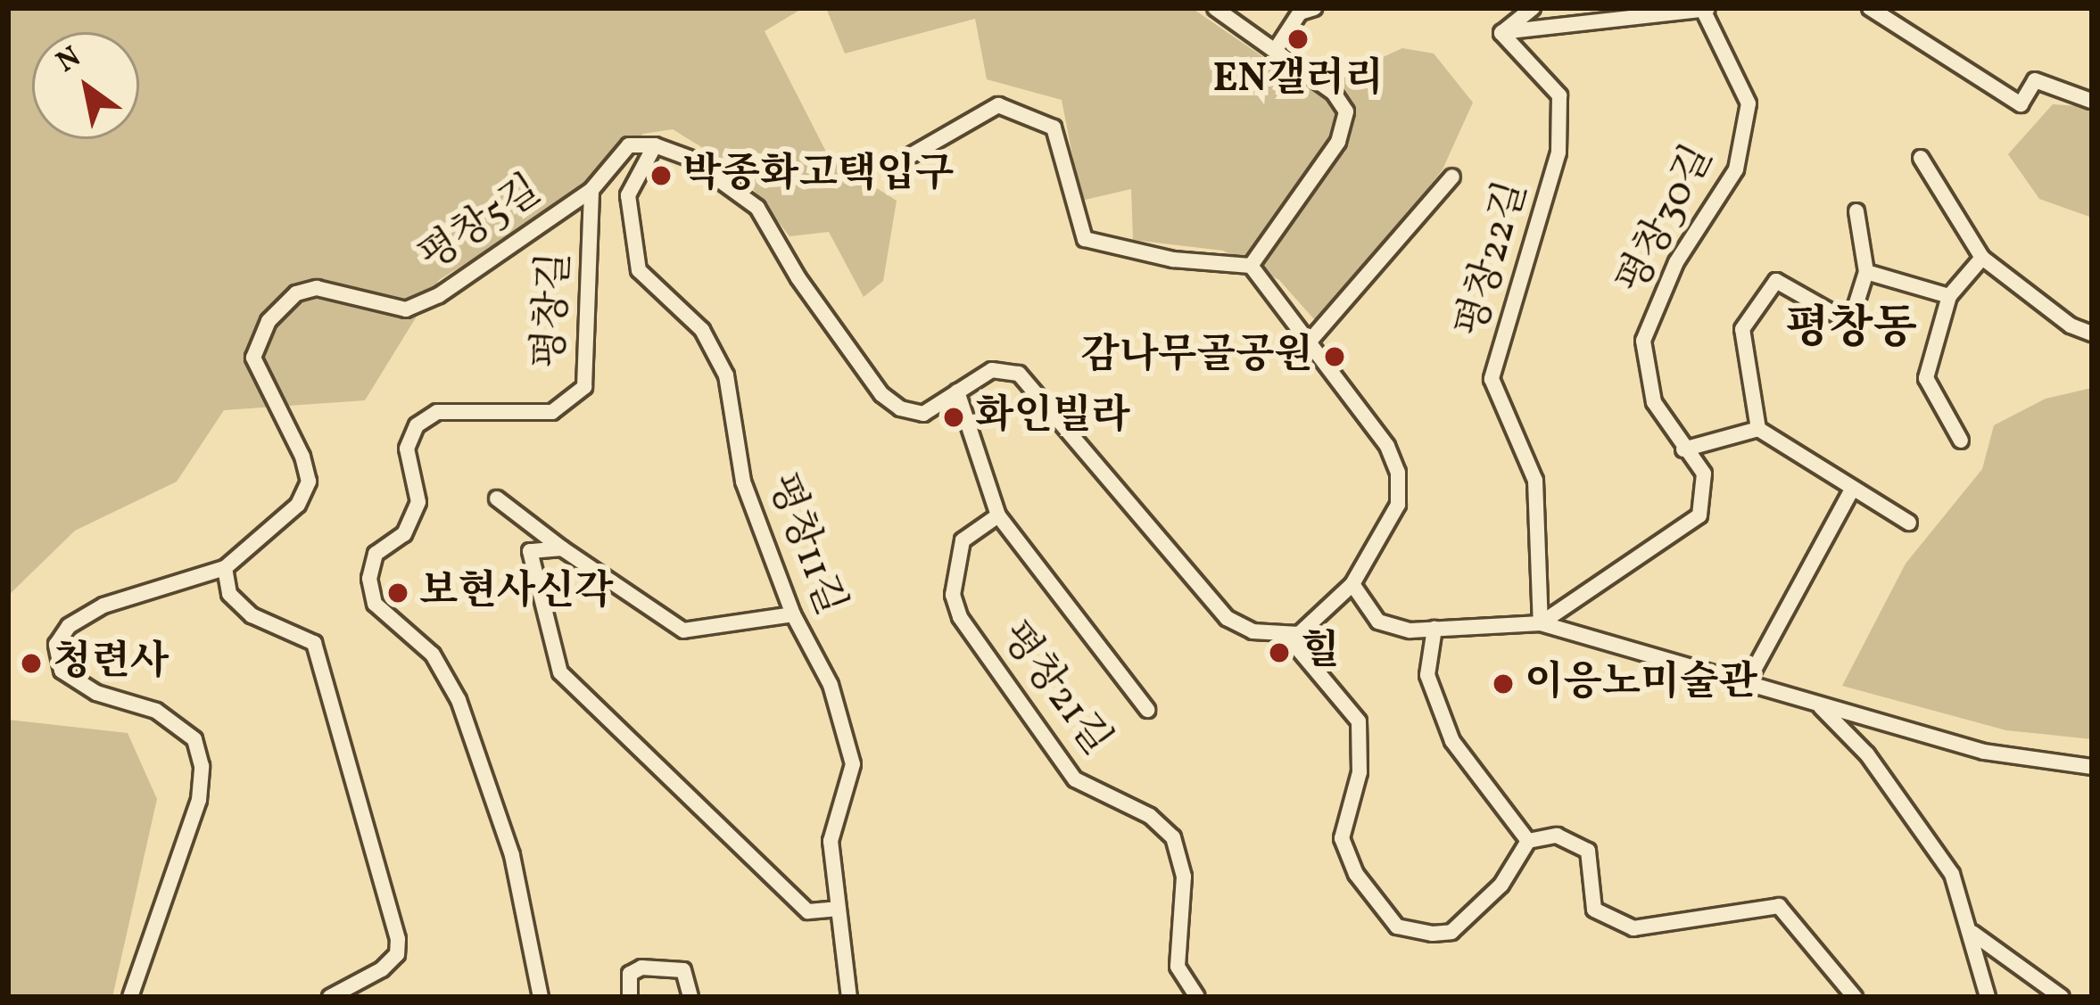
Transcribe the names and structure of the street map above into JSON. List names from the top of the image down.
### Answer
{
  "streets": {
    "street": [
      "평창30길",
      "평창5길",
      "평창22길",
      "평창길",
      "평창11길",
      "평창21길"
    ]
  },
  "crossings": [
    ["평창30길", "평창22길"],
    ["평창5길", "평창길"]
  ],
  "districts": ["평창동"],
  "places": [
    "EN갤러리",
    "박종화고택입구",
    "감나무골공원",
    "화인빌라",
    "보현사신각",
    "힐",
    "청련사",
    "이응노미술관"
  ],
  "north": "top left"
}
